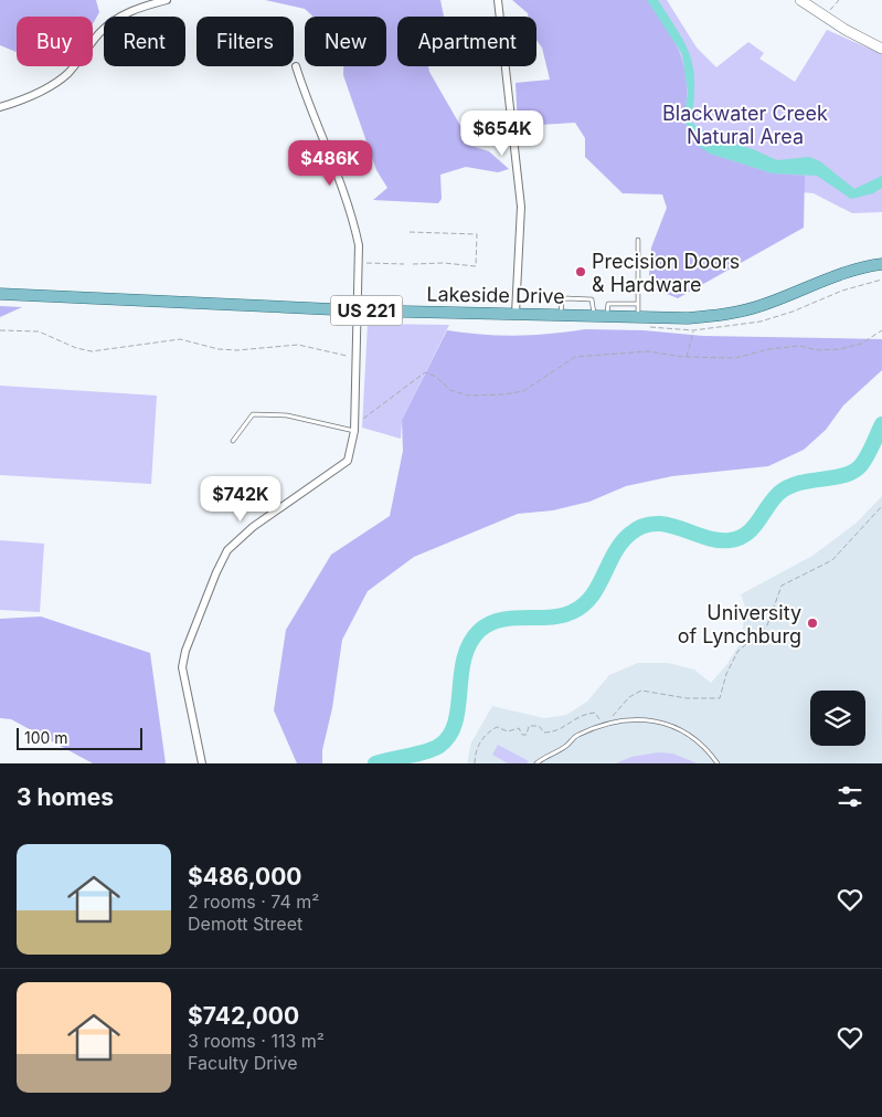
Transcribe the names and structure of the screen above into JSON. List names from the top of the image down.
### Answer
{
  "streets": {
    "main road": ["Lakeside Drive", "US 221"]
  },
  "parks": ["Blackwater Creek Natural Area"],
  "places": ["Precision Doors & Hardware", "University of Lynchburg"],
  "scale_bar": "100 m",
  "page": {
    "chip": [
      "Buy",
      "Rent",
      "Filters",
      "New",
      "Apartment"
    ],
    "price": ["$654K", "$486K", "$742K"],
    "scale": "100 m",
    "heading": "3 homes",
    "list": [
      {
        "name": "$486,000",
        "note": "2 rooms · 74 m² · Demott Street"
      },
      {
        "name": "$742,000",
        "note": "3 rooms · 113 m² · Faculty Drive"
      }
    ]
  }
}
